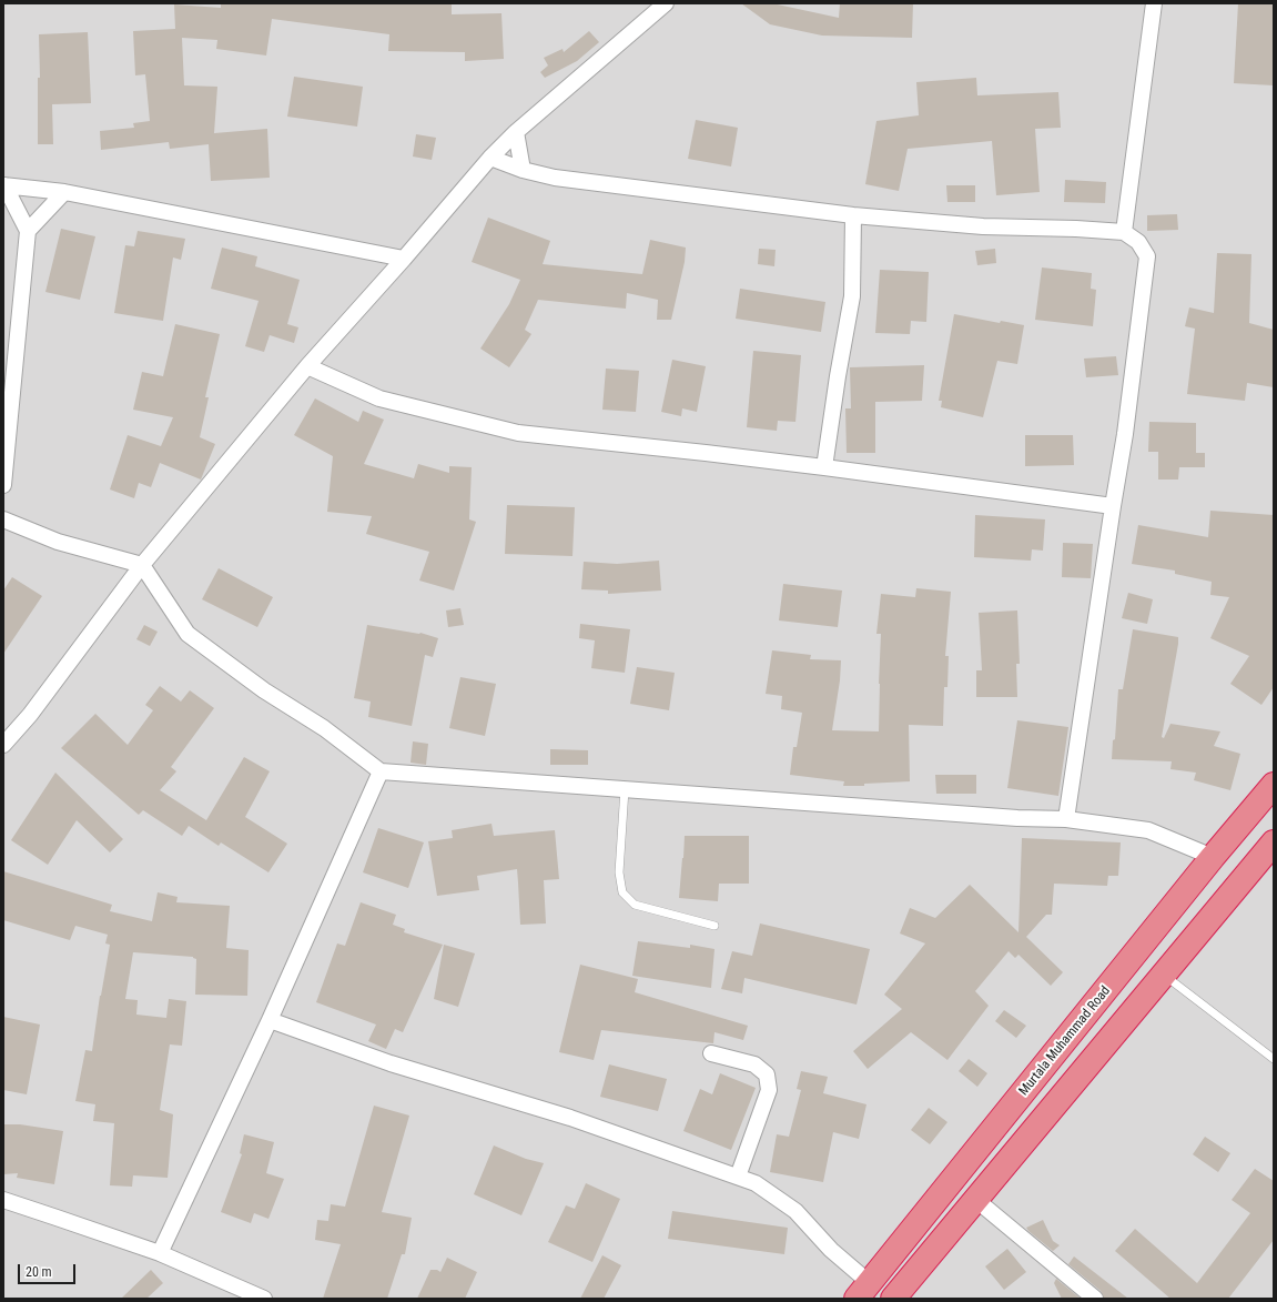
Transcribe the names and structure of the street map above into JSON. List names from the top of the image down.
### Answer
{
  "streets": {
    "highway": ["Murtala Muhammad Road"]
  },
  "scale_bar": "20 m"
}
